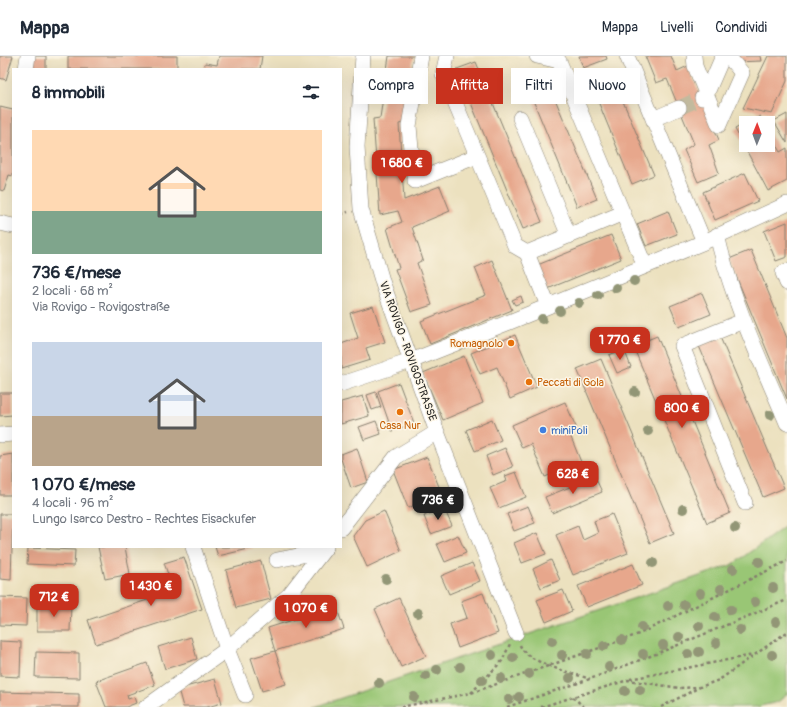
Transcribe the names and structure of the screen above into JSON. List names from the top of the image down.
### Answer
{
  "streets": {
    "street": ["VIA ROVIGO - ROVIGOSTRASSE"]
  },
  "places": [
    "Romagnolo",
    "Peccati di Gola",
    "Casa Nur",
    "miniPoli"
  ],
  "north": "top",
  "page": {
    "header": "Mappa",
    "nav": ["Mappa", "Livelli", "Condividi"],
    "chip": [
      "Compra",
      "Affitta",
      "Filtri",
      "Nuovo"
    ],
    "heading": "8 immobili",
    "list": [
      {
        "name": "736 €/mese",
        "note": "2 locali · 68 m² · Via Rovigo - Rovigostraße"
      },
      {
        "name": "1 070 €/mese",
        "note": "4 locali · 96 m² · Lungo Isarco Destro - Rechtes Eisackufer"
      }
    ],
    "price": [
      "1 680 €",
      "1 770 €",
      "800 €",
      "628 €",
      "736 €",
      "1 430 €",
      "712 €",
      "1 070 €"
    ]
  }
}
